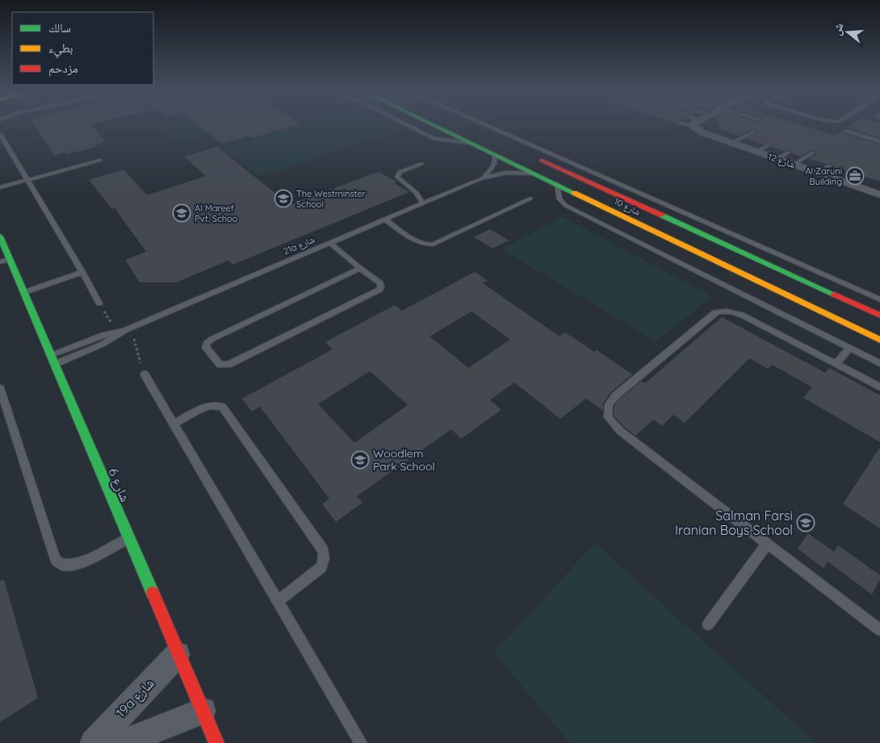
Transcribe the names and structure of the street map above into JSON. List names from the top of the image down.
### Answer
{
  "streets": {
    "street": [
      "شارع 12",
      "شارع 10",
      "شارع 6",
      "19a شارع"
    ],
    "lane": ["21a شارع"]
  },
  "crossings": [
    ["شارع 10", "21a شارع"],
    ["21a شارع", "شارع 6"],
    ["شارع 6", "19a شارع"]
  ],
  "places": {
    "office": ["Al Zaruni Building"],
    "school or university": [
      "The Westminster School",
      "Al Mareef Pvt. Schoo",
      "Woodlem Park School",
      "Salman Farsi Iranian Boys School"
    ]
  },
  "legend": ["سالك", "بطيء", "مزدحم"],
  "north": "left"
}
